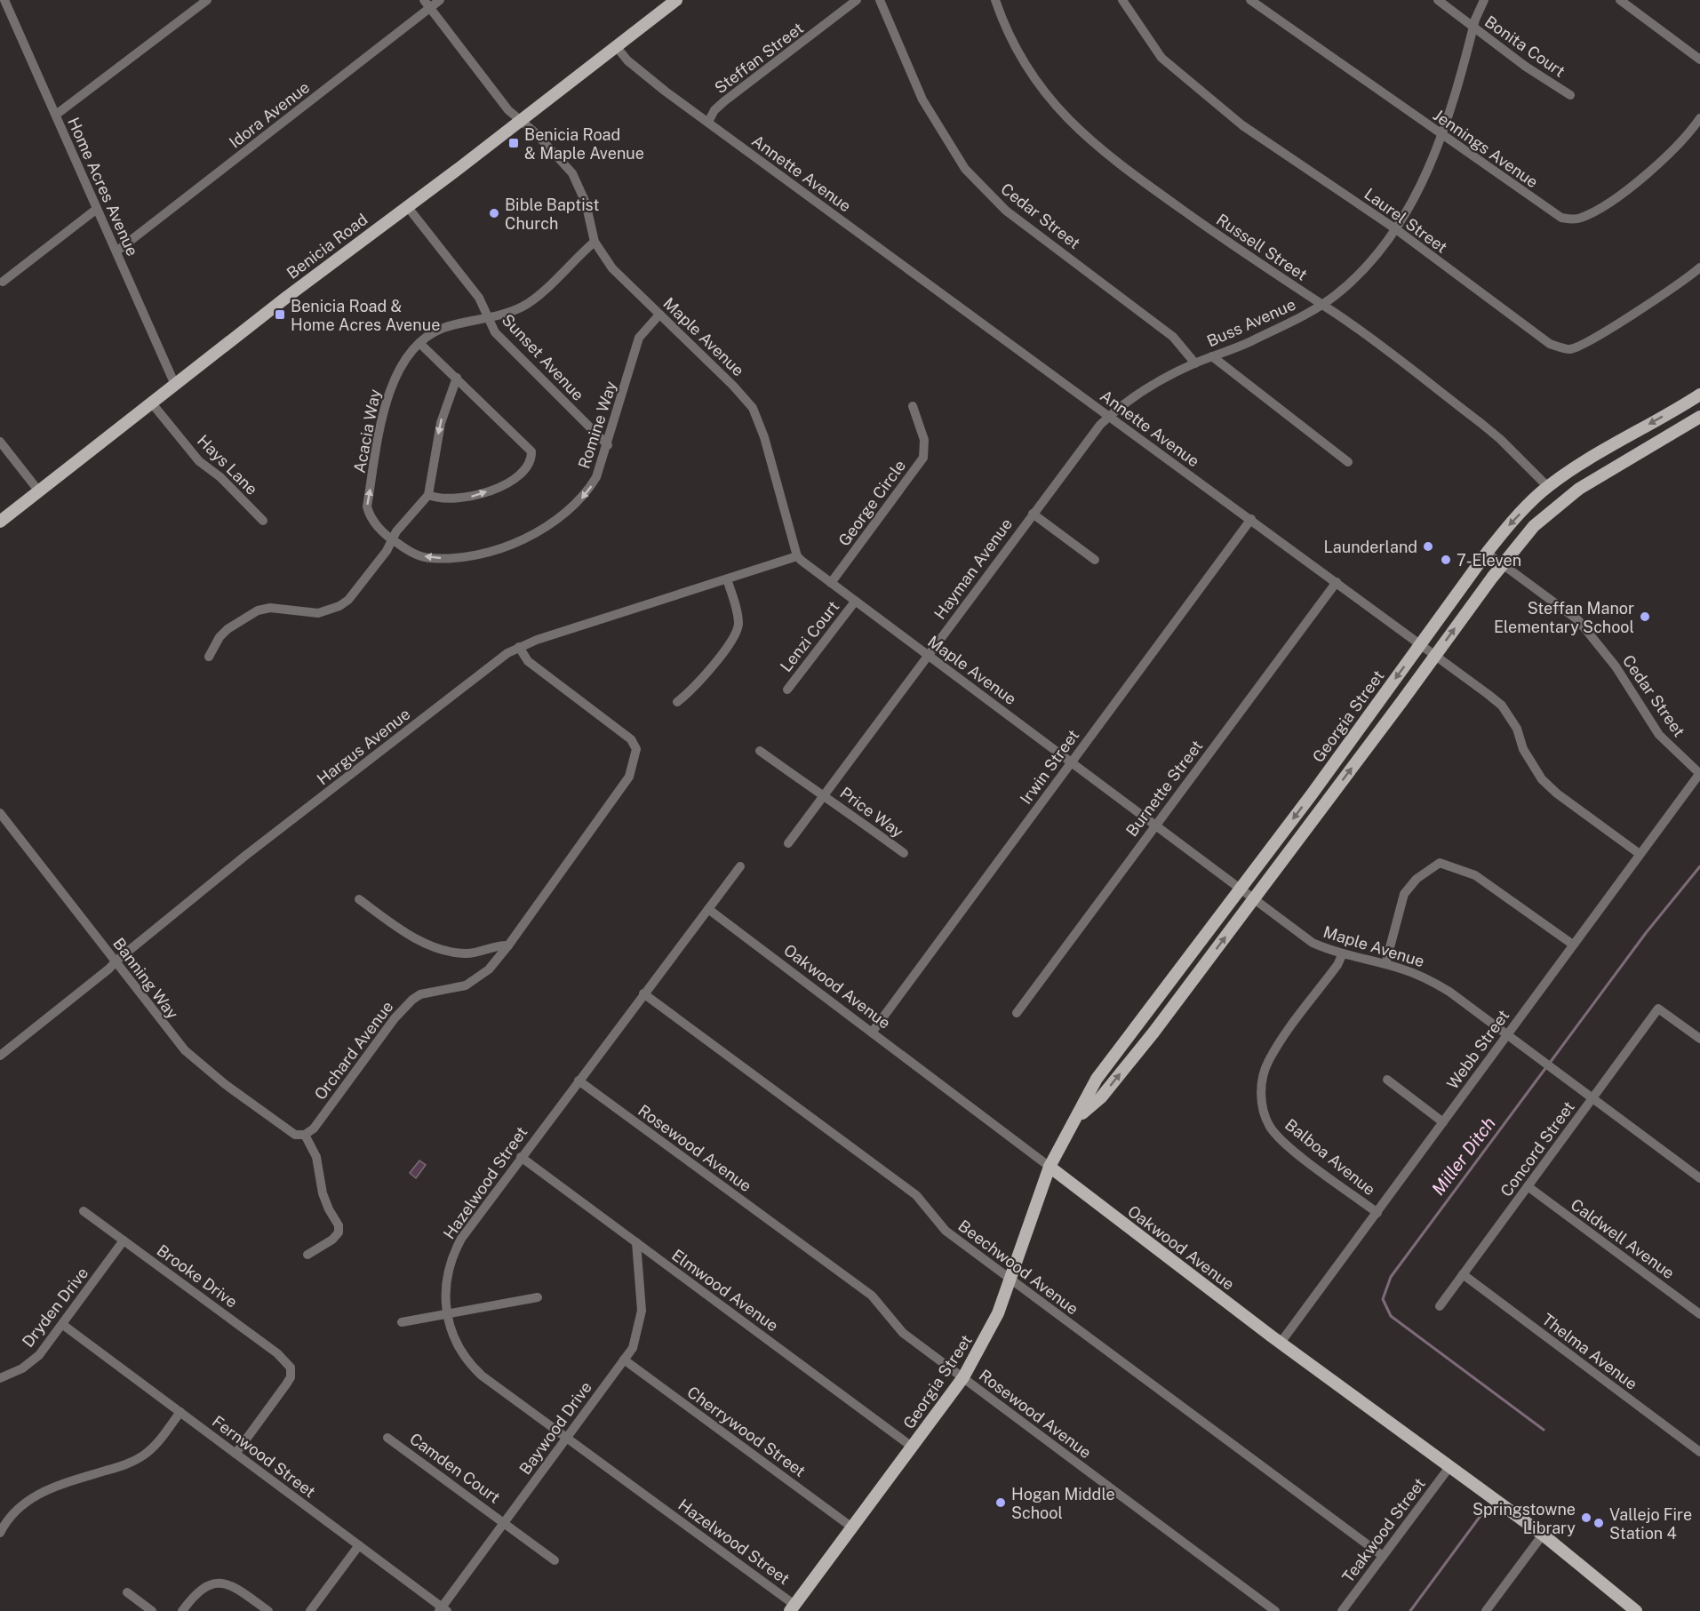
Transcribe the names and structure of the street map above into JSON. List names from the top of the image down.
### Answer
{
  "streets": {
    "main road": ["Benicia Road", "Georgia Street", "Oakwood Avenue"],
    "street": [
      "Bonita Court",
      "Steffan Street",
      "Idora Avenue",
      "Jennings Avenue",
      "Annette Avenue",
      "Home Acres Avenue",
      "Cedar Street",
      "Laurel Street",
      "Russell Street",
      "Buss Avenue",
      "Maple Avenue",
      "Sunset Avenue",
      "Romine Way",
      "Acacia Way",
      "Hays Lane",
      "George Circle",
      "Hayman Avenue",
      "Lenzi Court",
      "Hargus Avenue",
      "Irwin Street",
      "Burnette Street",
      "Price Way",
      "Banning Way",
      "Webb Street",
      "Orchard Avenue",
      "Rosewood Avenue",
      "Concord Street",
      "Balboa Avenue",
      "Hazelwood Street",
      "Caldwell Avenue",
      "Beechwood Avenue",
      "Brooke Drive",
      "Elmwood Avenue",
      "Dryden Drive",
      "Thelma Avenue",
      "Baywood Drive",
      "Cherrywood Street",
      "Fernwood Street",
      "Camden Court",
      "Teakwood Street"
    ]
  },
  "crossings": [
    ["Bonita Court", "Buss Avenue"],
    ["Steffan Street", "Annette Avenue"],
    ["Idora Avenue", "Home Acres Avenue"],
    ["Idora Avenue", "Maple Avenue"],
    ["Jennings Avenue", "Buss Avenue"],
    ["Annette Avenue", "Benicia Road"],
    ["Annette Avenue", "Buss Avenue"],
    ["Annette Avenue", "Hayman Avenue"],
    ["Annette Avenue", "Georgia Street"],
    ["Annette Avenue", "Irwin Street"],
    ["Annette Avenue", "Burnette Street"],
    ["Annette Avenue", "Webb Street"],
    ["Home Acres Avenue", "Benicia Road"],
    ["Cedar Street", "Buss Avenue"],
    ["Cedar Street", "Georgia Street"],
    ["Cedar Street", "Webb Street"],
    ["Laurel Street", "Buss Avenue"],
    ["Benicia Road", "Maple Avenue"],
    ["Benicia Road", "Sunset Avenue"],
    ["Benicia Road", "Hays Lane"],
    ["Russell Street", "Buss Avenue"],
    ["Russell Street", "Georgia Street"],
    ["Buss Avenue", "Hayman Avenue"],
    ["Maple Avenue", "Romine Way"],
    ["Maple Avenue", "Acacia Way"],
    ["Maple Avenue", "George Circle"],
    ["Maple Avenue", "Hayman Avenue"],
    ["Maple Avenue", "Lenzi Court"],
    ["Maple Avenue", "Georgia Street"],
    ["Maple Avenue", "Hargus Avenue"],
    ["Maple Avenue", "Irwin Street"],
    ["Maple Avenue", "Burnette Street"],
    ["Maple Avenue", "Webb Street"],
    ["Maple Avenue", "Concord Street"],
    ["Maple Avenue", "Balboa Avenue"],
    ["Sunset Avenue", "Romine Way"],
    ["Sunset Avenue", "Acacia Way"],
    ["Romine Way", "Acacia Way"],
    ["Hayman Avenue", "Price Way"],
    ["Georgia Street", "Oakwood Avenue"],
    ["Georgia Street", "Rosewood Avenue"],
    ["Georgia Street", "Hazelwood Street"],
    ["Georgia Street", "Beechwood Avenue"],
    ["Georgia Street", "Elmwood Avenue"],
    ["Georgia Street", "Cherrywood Street"],
    ["Hargus Avenue", "Banning Way"],
    ["Hargus Avenue", "Orchard Avenue"],
    ["Irwin Street", "Oakwood Avenue"],
    ["Banning Way", "Orchard Avenue"],
    ["Oakwood Avenue", "Webb Street"],
    ["Oakwood Avenue", "Hazelwood Street"],
    ["Oakwood Avenue", "Teakwood Street"],
    ["Webb Street", "Balboa Avenue"],
    ["Rosewood Avenue", "Hazelwood Street"],
    ["Concord Street", "Caldwell Avenue"],
    ["Concord Street", "Thelma Avenue"],
    ["Hazelwood Street", "Beechwood Avenue"],
    ["Hazelwood Street", "Elmwood Avenue"],
    ["Hazelwood Street", "Baywood Drive"],
    ["Beechwood Avenue", "Teakwood Street"],
    ["Brooke Drive", "Dryden Drive"],
    ["Brooke Drive", "Fernwood Street"],
    ["Elmwood Avenue", "Baywood Drive"],
    ["Dryden Drive", "Fernwood Street"],
    ["Baywood Drive", "Cherrywood Street"],
    ["Baywood Drive", "Fernwood Street"],
    ["Baywood Drive", "Camden Court"]
  ],
  "one_way": ["Romine Way"],
  "water": ["Miller Ditch"],
  "places": {
    "transit": ["Benicia Road & Maple Avenue", "Benicia Road & Home Acres Avenue"],
    "other": [
      "Bible Baptist Church",
      "Launderland",
      "7-Eleven",
      "Steffan Manor Elementary School",
      "Hogan Middle School",
      "Springstowne Library",
      "Vallejo Fire Station 4"
    ]
  }
}
